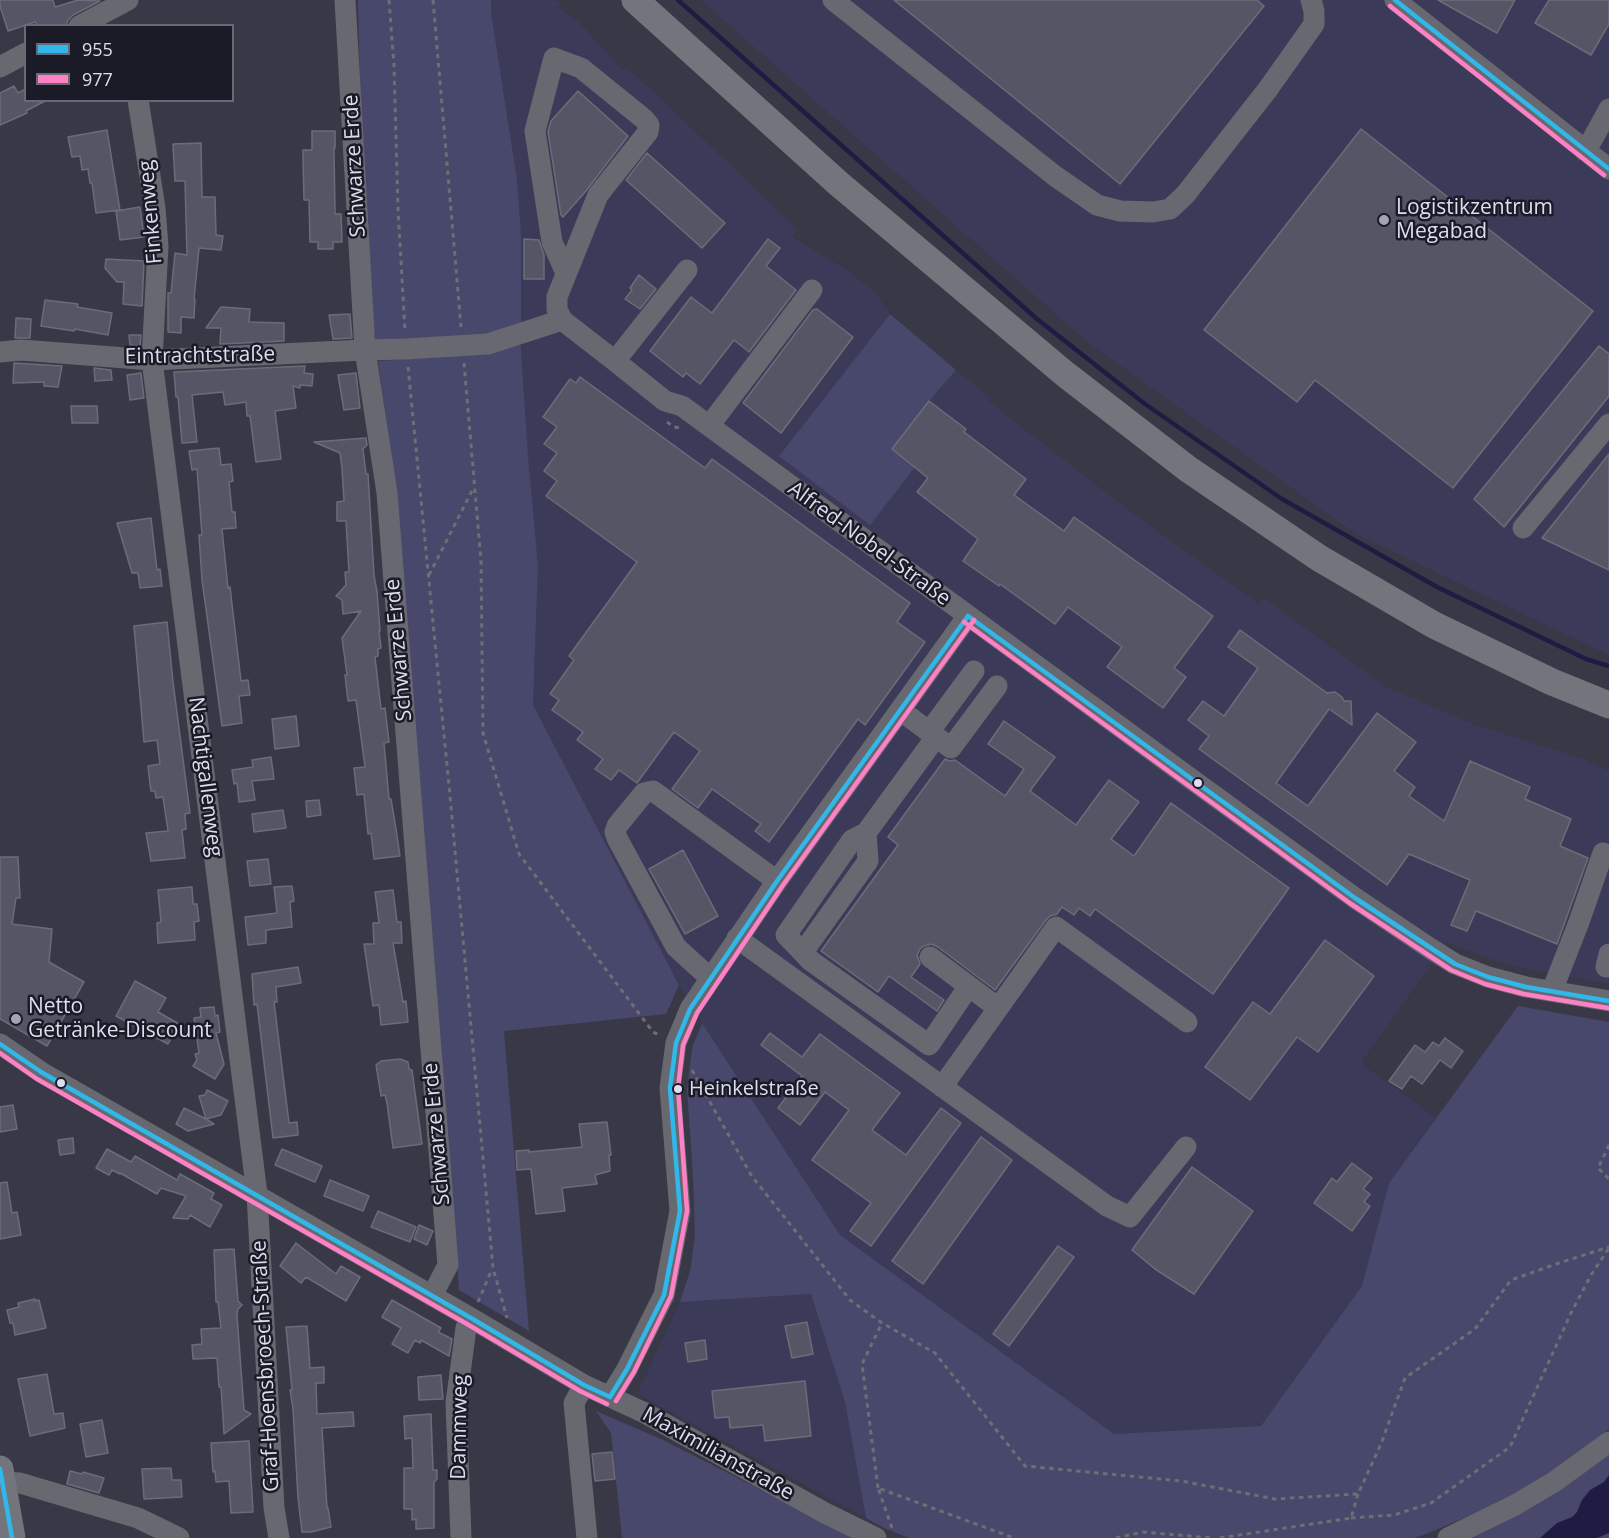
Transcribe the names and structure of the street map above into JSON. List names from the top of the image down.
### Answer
{
  "streets": {
    "street": [
      "Schwarze Erde",
      "Finkenweg",
      "Eintrachtstraße",
      "Alfred-Nobel-Straße",
      "Nachtigallenweg",
      "Graf-Hoensbroech-Straße",
      "Dammweg",
      "Maximilianstraße"
    ]
  },
  "crossings": [
    ["Schwarze Erde", "Eintrachtstraße"],
    ["Schwarze Erde", "Maximilianstraße"],
    ["Finkenweg", "Eintrachtstraße"],
    ["Finkenweg", "Nachtigallenweg"],
    ["Eintrachtstraße", "Alfred-Nobel-Straße"],
    ["Eintrachtstraße", "Nachtigallenweg"],
    ["Nachtigallenweg", "Graf-Hoensbroech-Straße"],
    ["Nachtigallenweg", "Maximilianstraße"],
    ["Graf-Hoensbroech-Straße", "Maximilianstraße"],
    ["Dammweg", "Maximilianstraße"]
  ],
  "places": ["Logistikzentrum Megabad", "Netto Getränke-Discount", "Heinkelstraße"],
  "lines": ["transit line 955", "transit line 977"],
  "legend": ["955", "977"]
}
